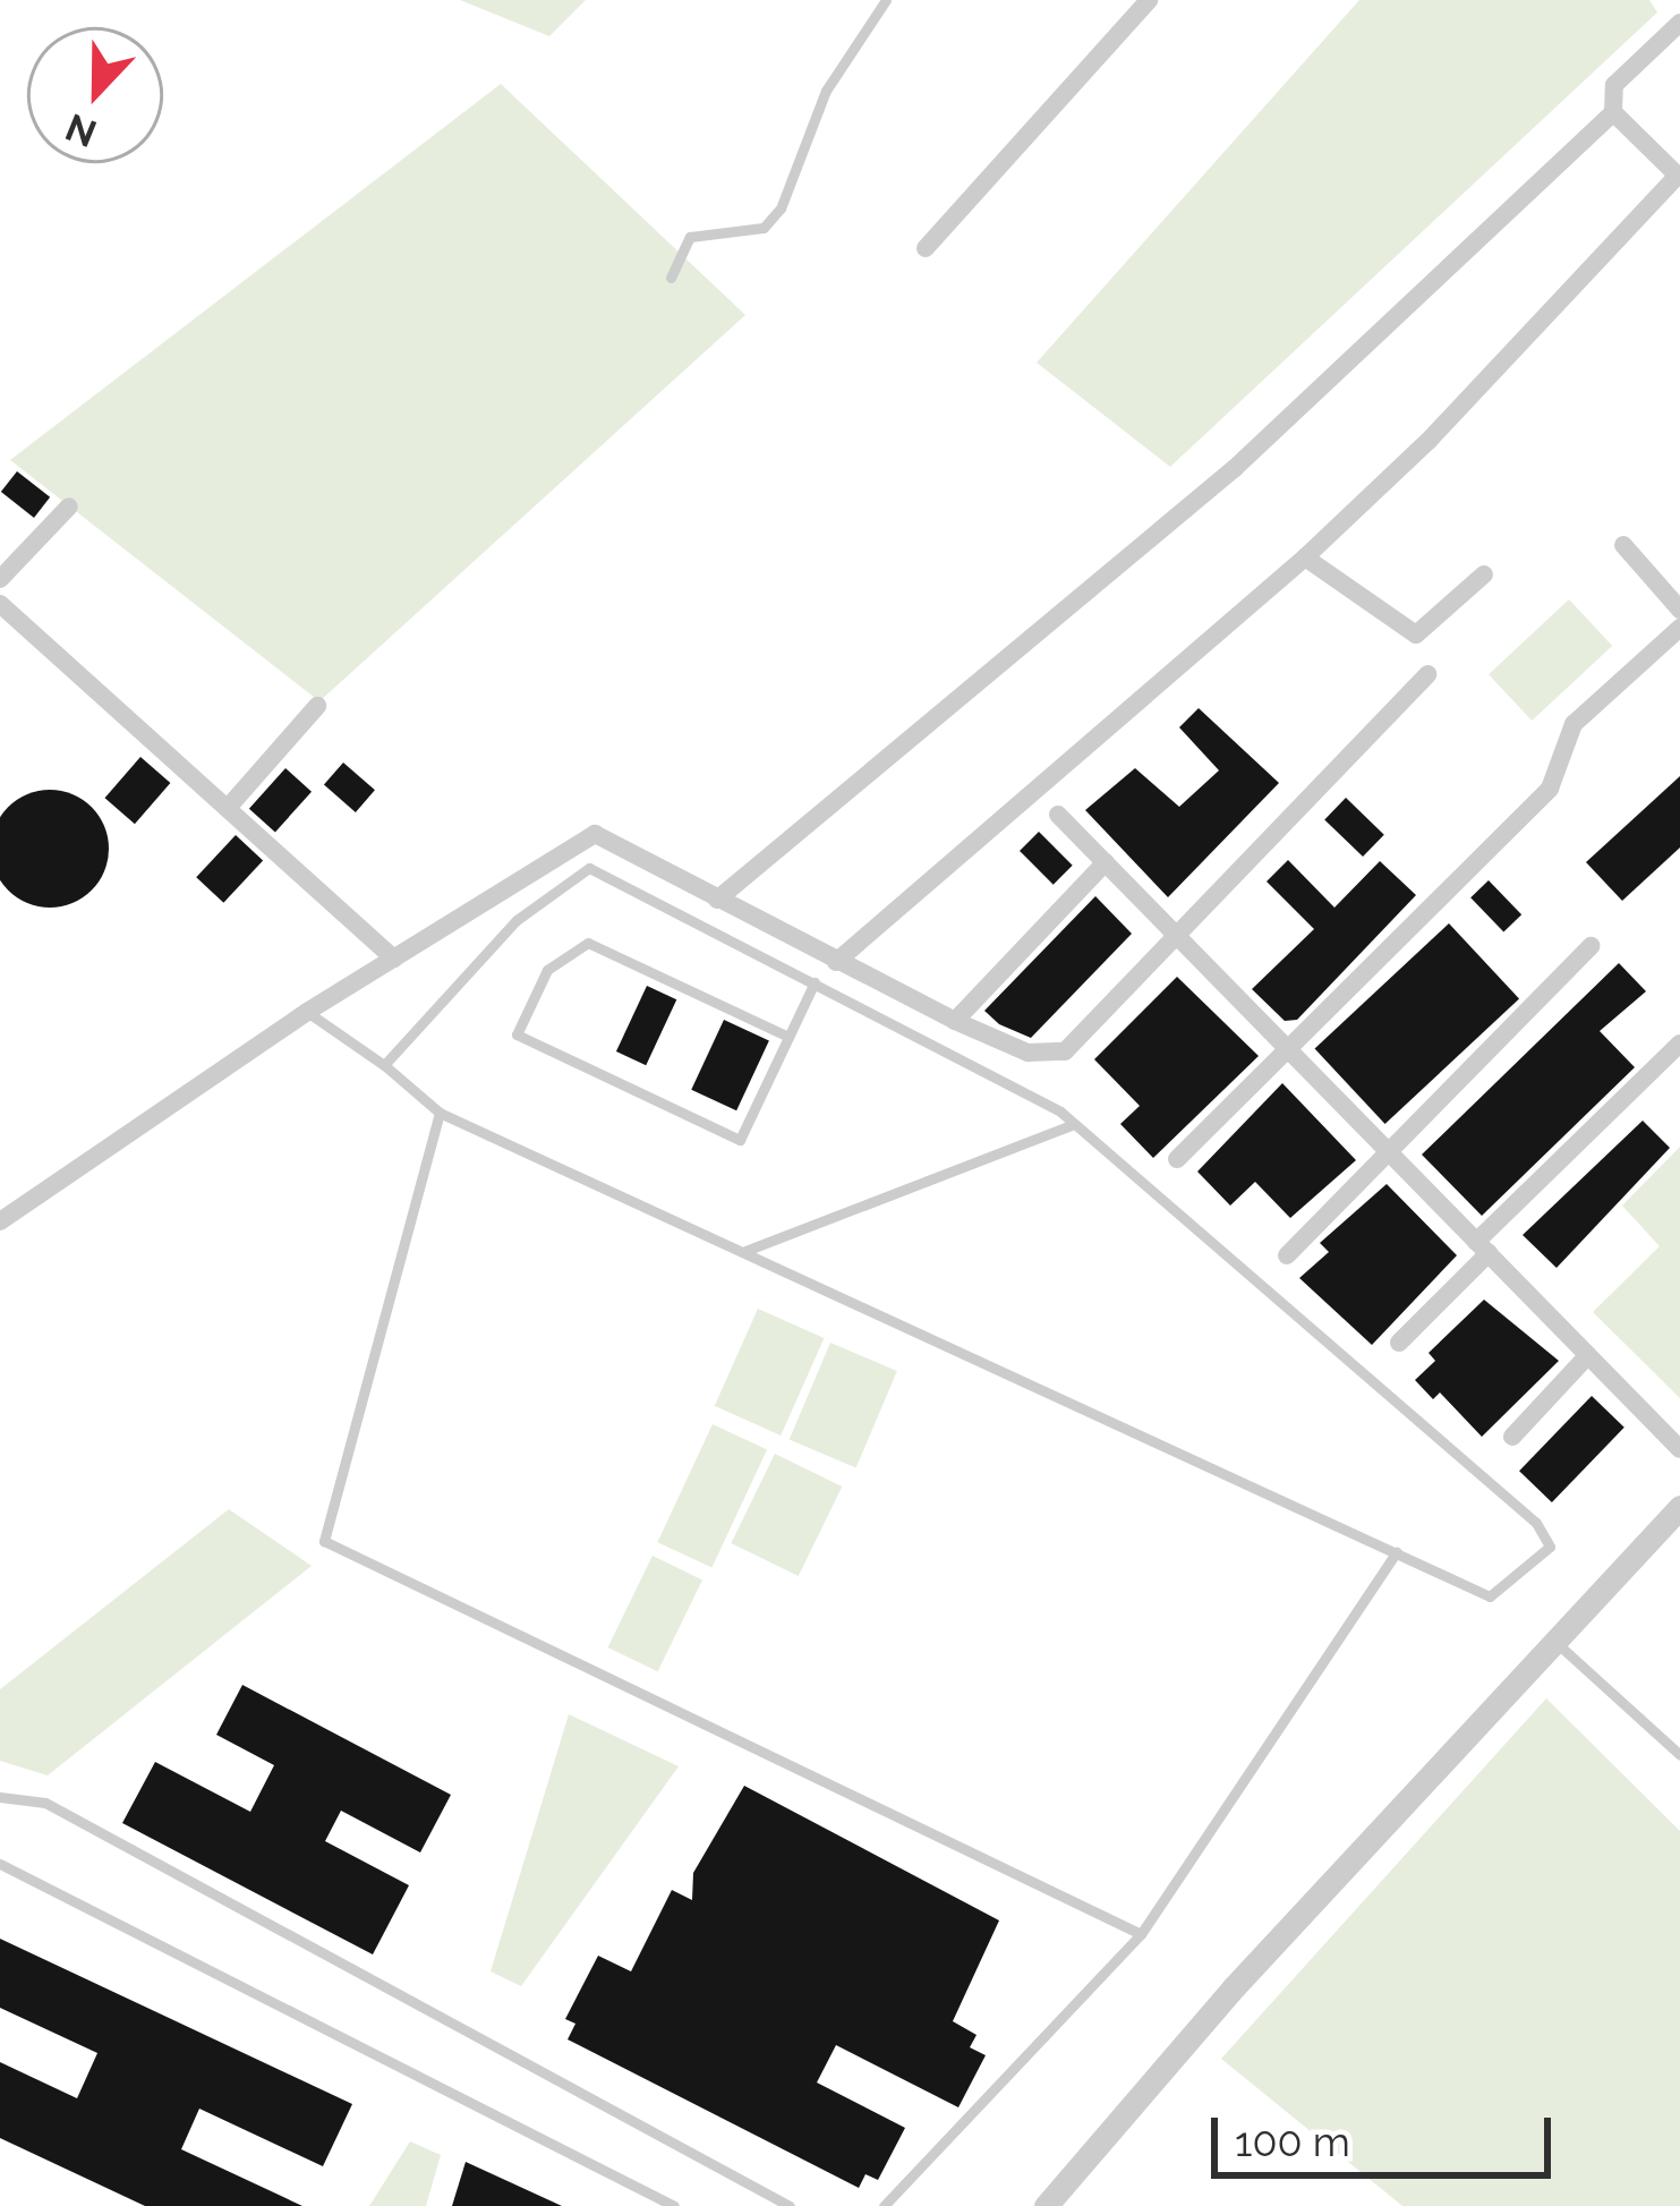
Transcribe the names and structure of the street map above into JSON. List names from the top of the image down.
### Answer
{
  "scale_bar": "100 m",
  "north": "bottom"
}
